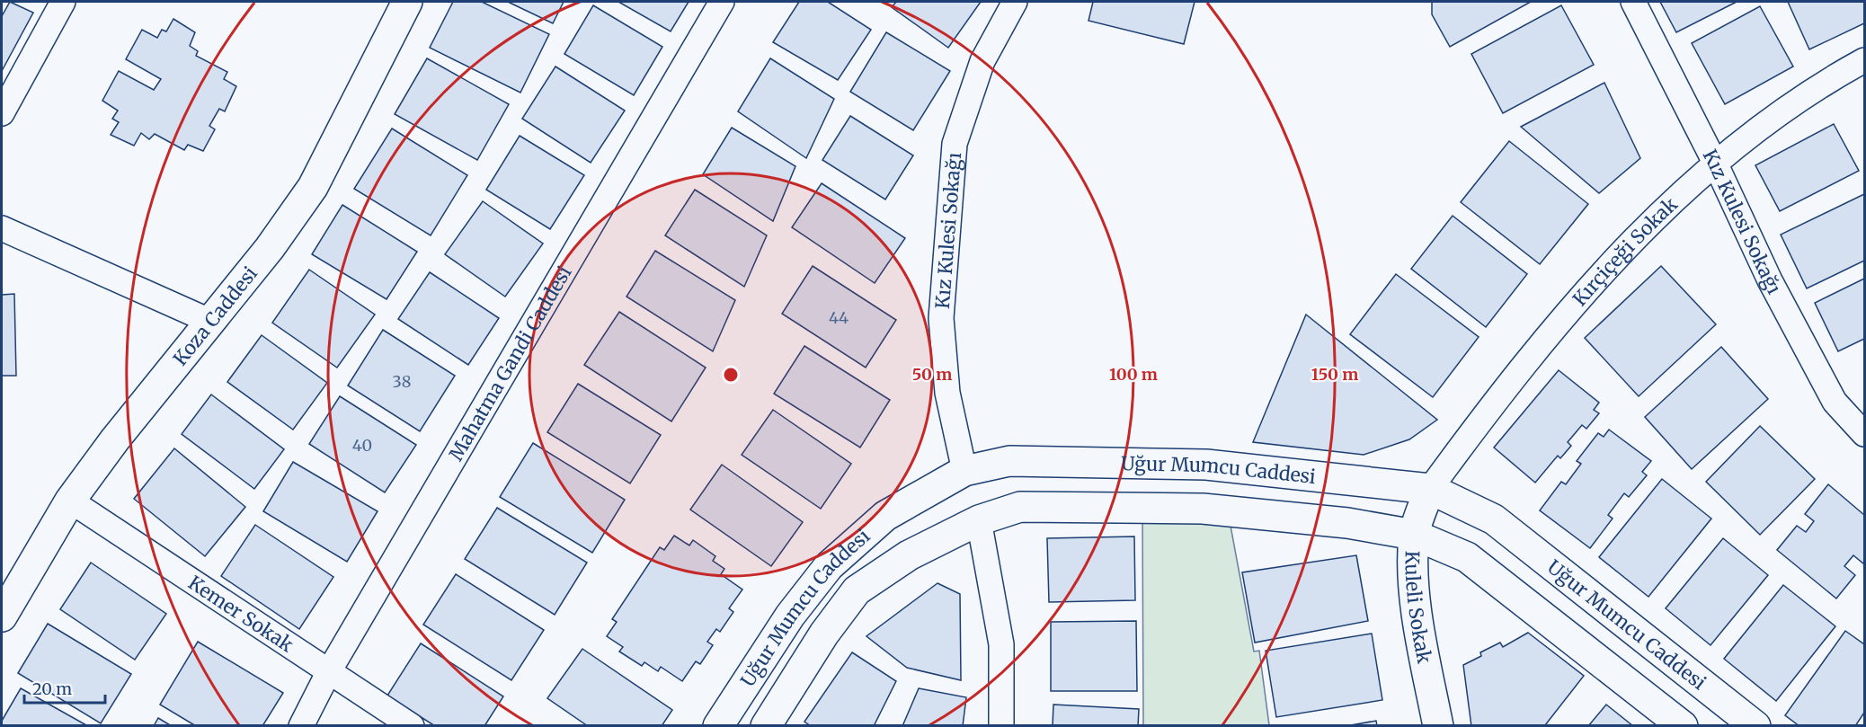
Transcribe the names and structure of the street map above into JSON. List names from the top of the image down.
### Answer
{
  "streets": {
    "main road": ["Koza Caddesi", "Uğur Mumcu Caddesi", "Kuleli Sokak"],
    "street": [
      "Kız Kulesi Sokağı",
      "Kırçiçeği Sokak",
      "Mahatma Gandi Caddesi",
      "Kemer Sokak"
    ]
  },
  "crossings": [
    ["Kız Kulesi Sokağı", "Kırçiçeği Sokak"],
    ["Kız Kulesi Sokağı", "Uğur Mumcu Caddesi"],
    ["Kırçiçeği Sokak", "Uğur Mumcu Caddesi"],
    ["Kırçiçeği Sokak", "Kuleli Sokak"],
    ["Koza Caddesi", "Kemer Sokak"],
    ["Mahatma Gandi Caddesi", "Kemer Sokak"],
    ["Uğur Mumcu Caddesi", "Kuleli Sokak"]
  ],
  "house_numbers": ["44", "38", "40"],
  "scale_bar": "20 m",
  "rings": ["50 m", "100 m", "150 m"]
}
